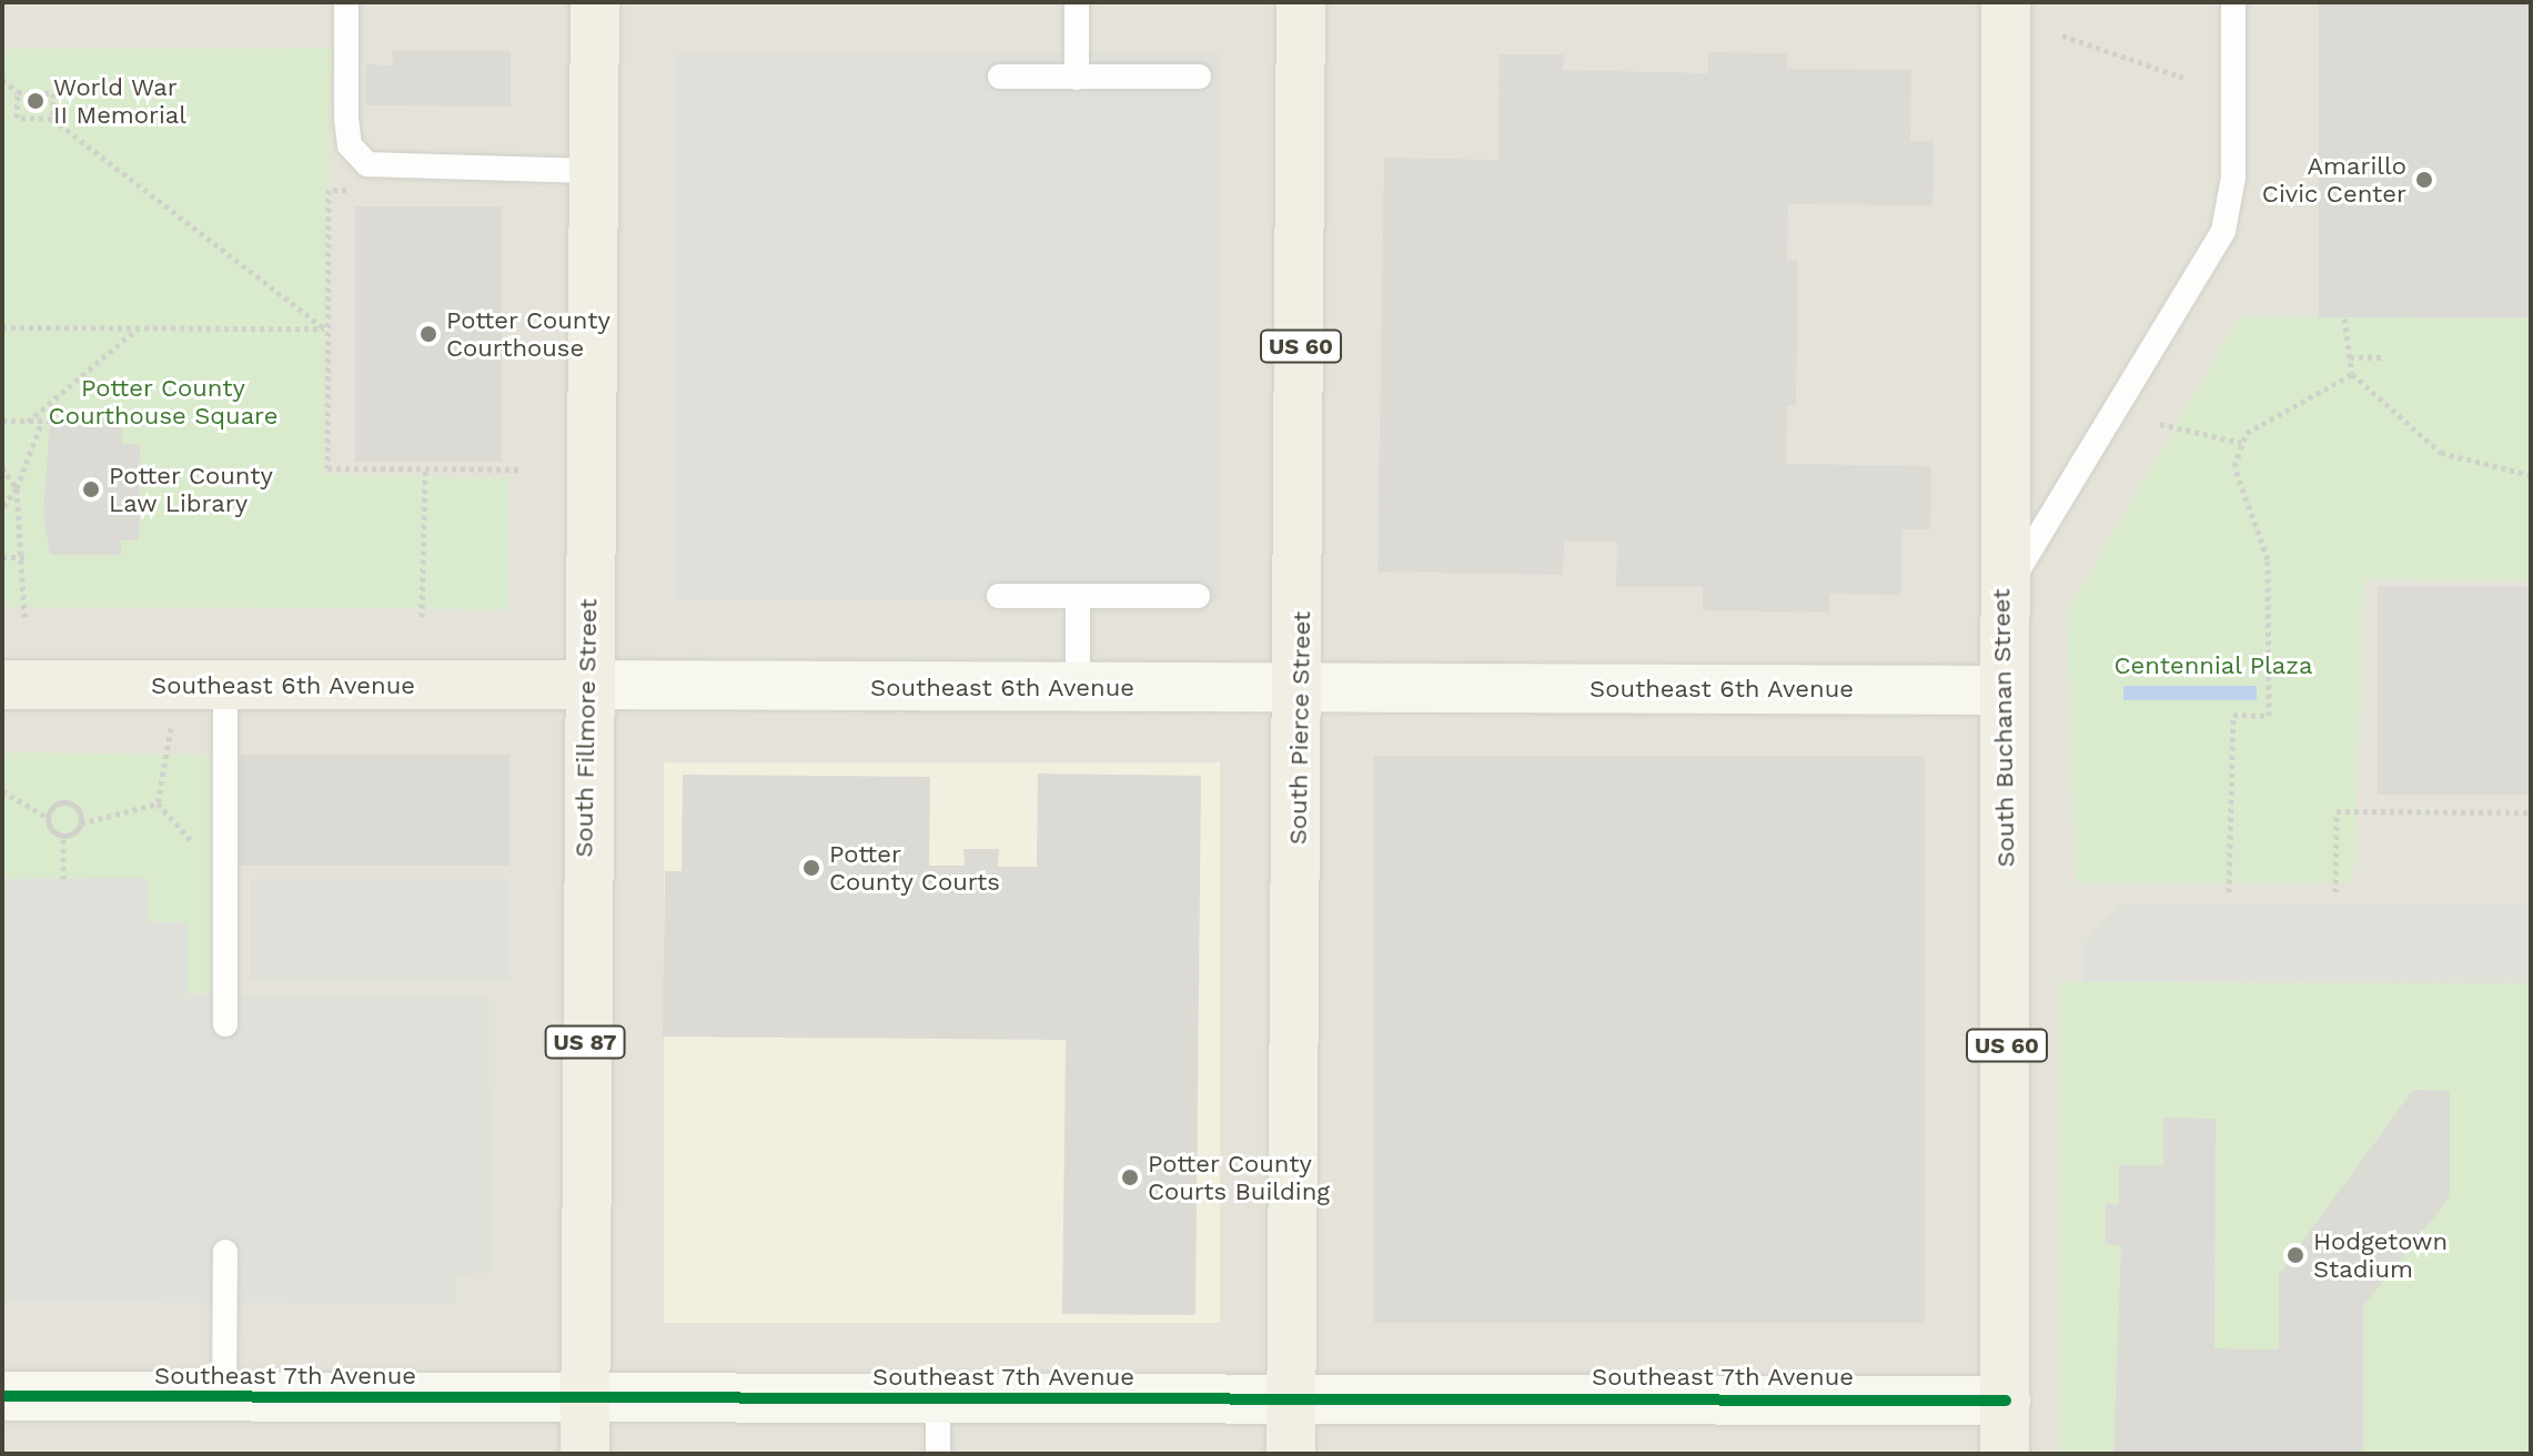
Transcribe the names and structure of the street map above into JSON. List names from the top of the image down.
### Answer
{
  "streets": {
    "main road": [
      "US 60",
      "Southeast 6th Avenue",
      "South Fillmore Street",
      "South Pierce Street",
      "South Buchanan Street",
      "US 87"
    ],
    "street": ["Southeast 7th Avenue"]
  },
  "crossings": [
    ["Southeast 6th Avenue", "South Fillmore Street"],
    ["Southeast 6th Avenue", "South Pierce Street"],
    ["Southeast 6th Avenue", "South Buchanan Street"],
    ["South Fillmore Street", "Southeast 7th Avenue"],
    ["South Pierce Street", "Southeast 7th Avenue"],
    ["South Buchanan Street", "Southeast 7th Avenue"]
  ],
  "parks": ["Potter County Courthouse Square", "Centennial Plaza"],
  "places": [
    "World War II Memorial",
    "Amarillo Civic Center",
    "Potter County Courthouse",
    "Potter County Law Library",
    "Potter County Courts",
    "Potter County Courts Building",
    "Hodgetown Stadium"
  ]
}
